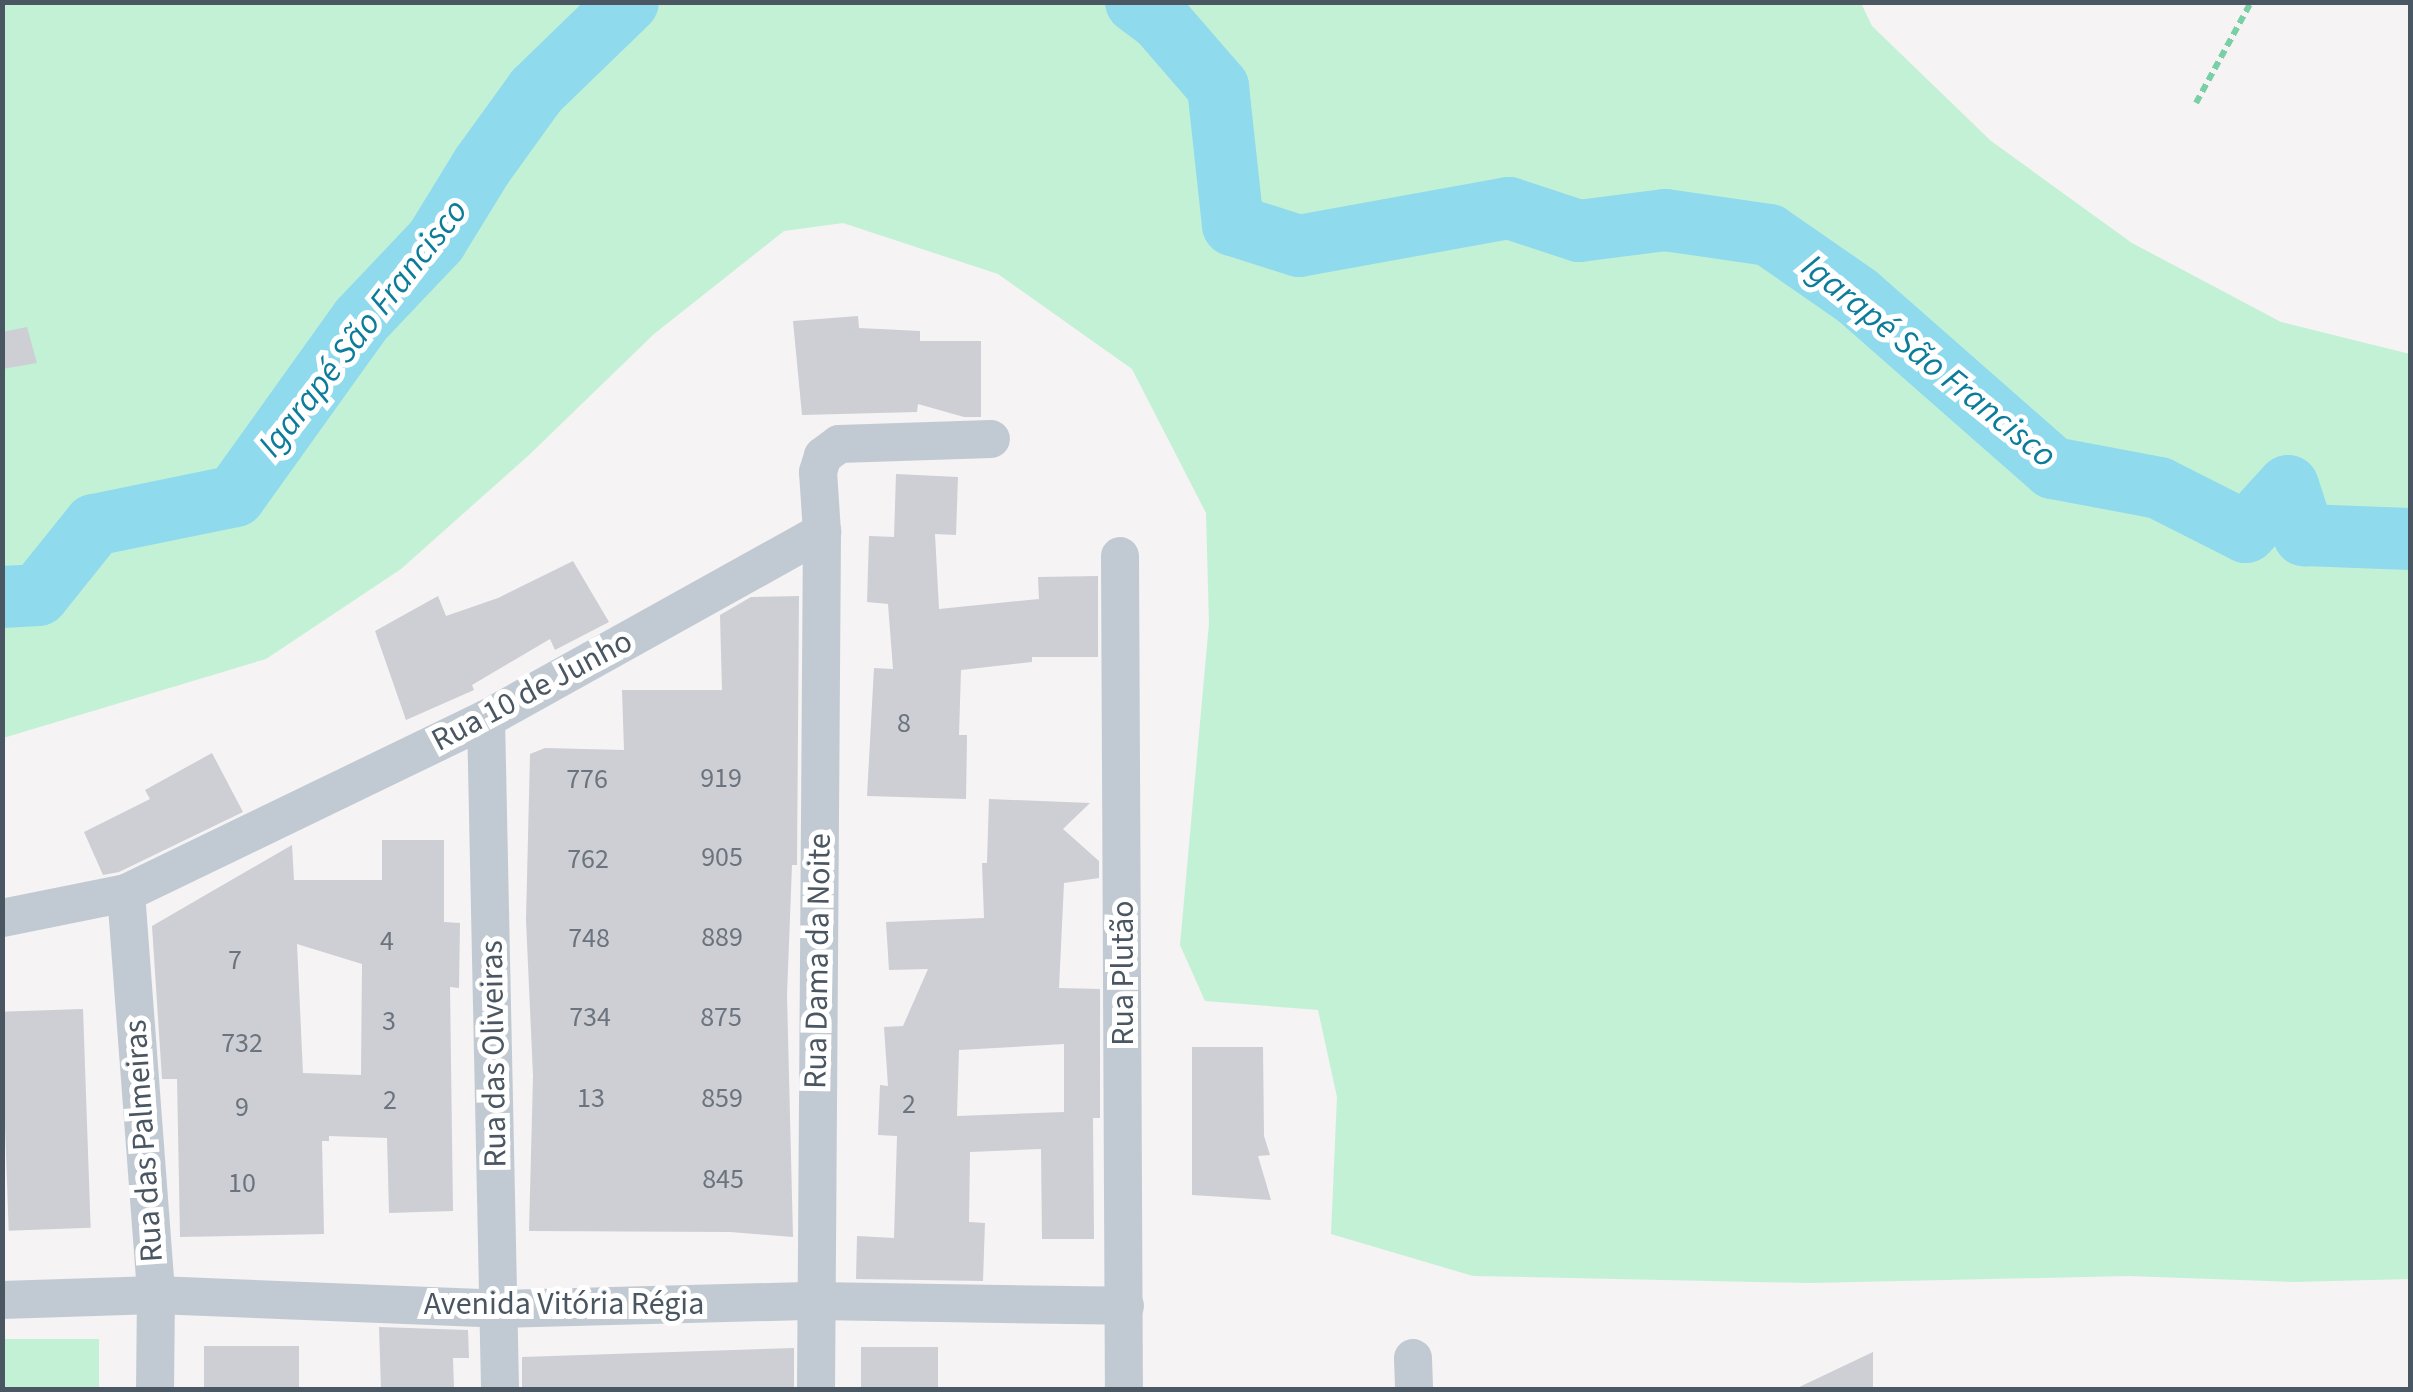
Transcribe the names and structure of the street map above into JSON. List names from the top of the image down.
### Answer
{
  "streets": {
    "street": [
      "Rua 10 de Junho",
      "Rua Dama da Noite",
      "Rua Plutão",
      "Rua das Oliveiras",
      "Rua das Palmeiras",
      "Avenida Vitória Régia"
    ]
  },
  "crossings": [
    ["Rua 10 de Junho", "Rua Dama da Noite"],
    ["Rua 10 de Junho", "Rua das Oliveiras"],
    ["Rua 10 de Junho", "Rua das Palmeiras"],
    ["Rua Dama da Noite", "Avenida Vitória Régia"],
    ["Rua Plutão", "Avenida Vitória Régia"],
    ["Rua das Oliveiras", "Avenida Vitória Régia"],
    ["Rua das Palmeiras", "Avenida Vitória Régia"]
  ],
  "water": ["Igarapé São Francisco"],
  "house_numbers": [
    "8",
    "919",
    "776",
    "905",
    "762",
    "889",
    "748",
    "4",
    "7",
    "734",
    "875",
    "3",
    "732",
    "13",
    "859",
    "2",
    "2",
    "9",
    "845",
    "10"
  ]
}
